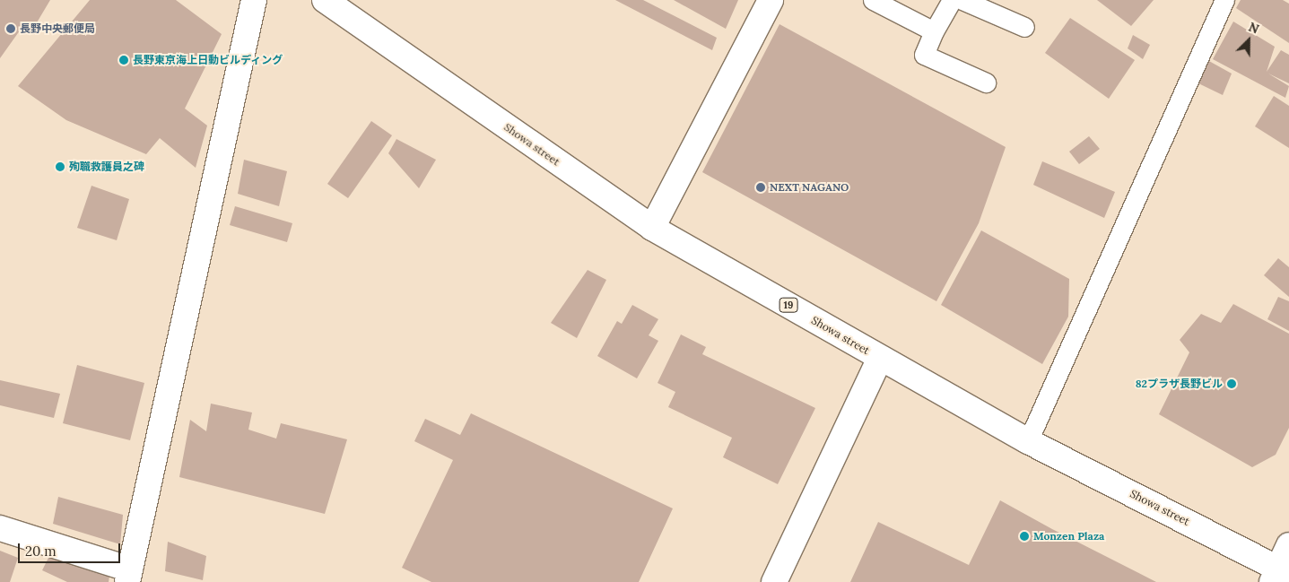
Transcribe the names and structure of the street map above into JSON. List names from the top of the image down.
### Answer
{
  "streets": {
    "main road": ["Showa street", "19"]
  },
  "places": [
    "長野中央郵便局",
    "長野東京海上日動ビルディング",
    "殉職救護員之碑",
    "NEXT NAGANO",
    "82プラザ長野ビル",
    "Monzen Plaza"
  ],
  "scale_bar": "20 m",
  "north": "top right"
}
